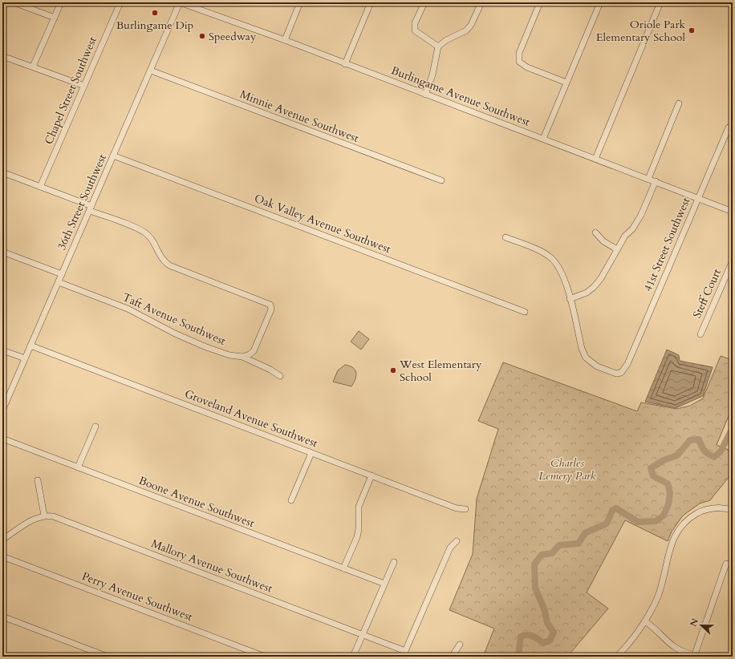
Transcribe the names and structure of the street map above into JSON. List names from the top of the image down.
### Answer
{
  "streets": {
    "street": [
      "Chapel Street Southwest",
      "Burlingame Avenue Southwest",
      "Minnie Avenue Southwest",
      "36th Street Southwest",
      "Oak Valley Avenue Southwest",
      "41st Street Southwest",
      "Steff Court",
      "Taft Avenue Southwest",
      "Groveland Avenue Southwest",
      "Boone Avenue Southwest",
      "Mallory Avenue Southwest",
      "Perry Avenue Southwest"
    ]
  },
  "crossings": [
    ["Burlingame Avenue Southwest", "36th Street Southwest"],
    ["Burlingame Avenue Southwest", "41st Street Southwest"],
    ["Minnie Avenue Southwest", "36th Street Southwest"],
    ["36th Street Southwest", "Oak Valley Avenue Southwest"],
    ["36th Street Southwest", "Taft Avenue Southwest"],
    ["36th Street Southwest", "Groveland Avenue Southwest"]
  ],
  "parks": ["Charles Lemery Park"],
  "places": [
    "Burlingame Dip",
    "Oriole Park Elementary School",
    "Speedway",
    "West Elementary School"
  ],
  "north": "left"
}
